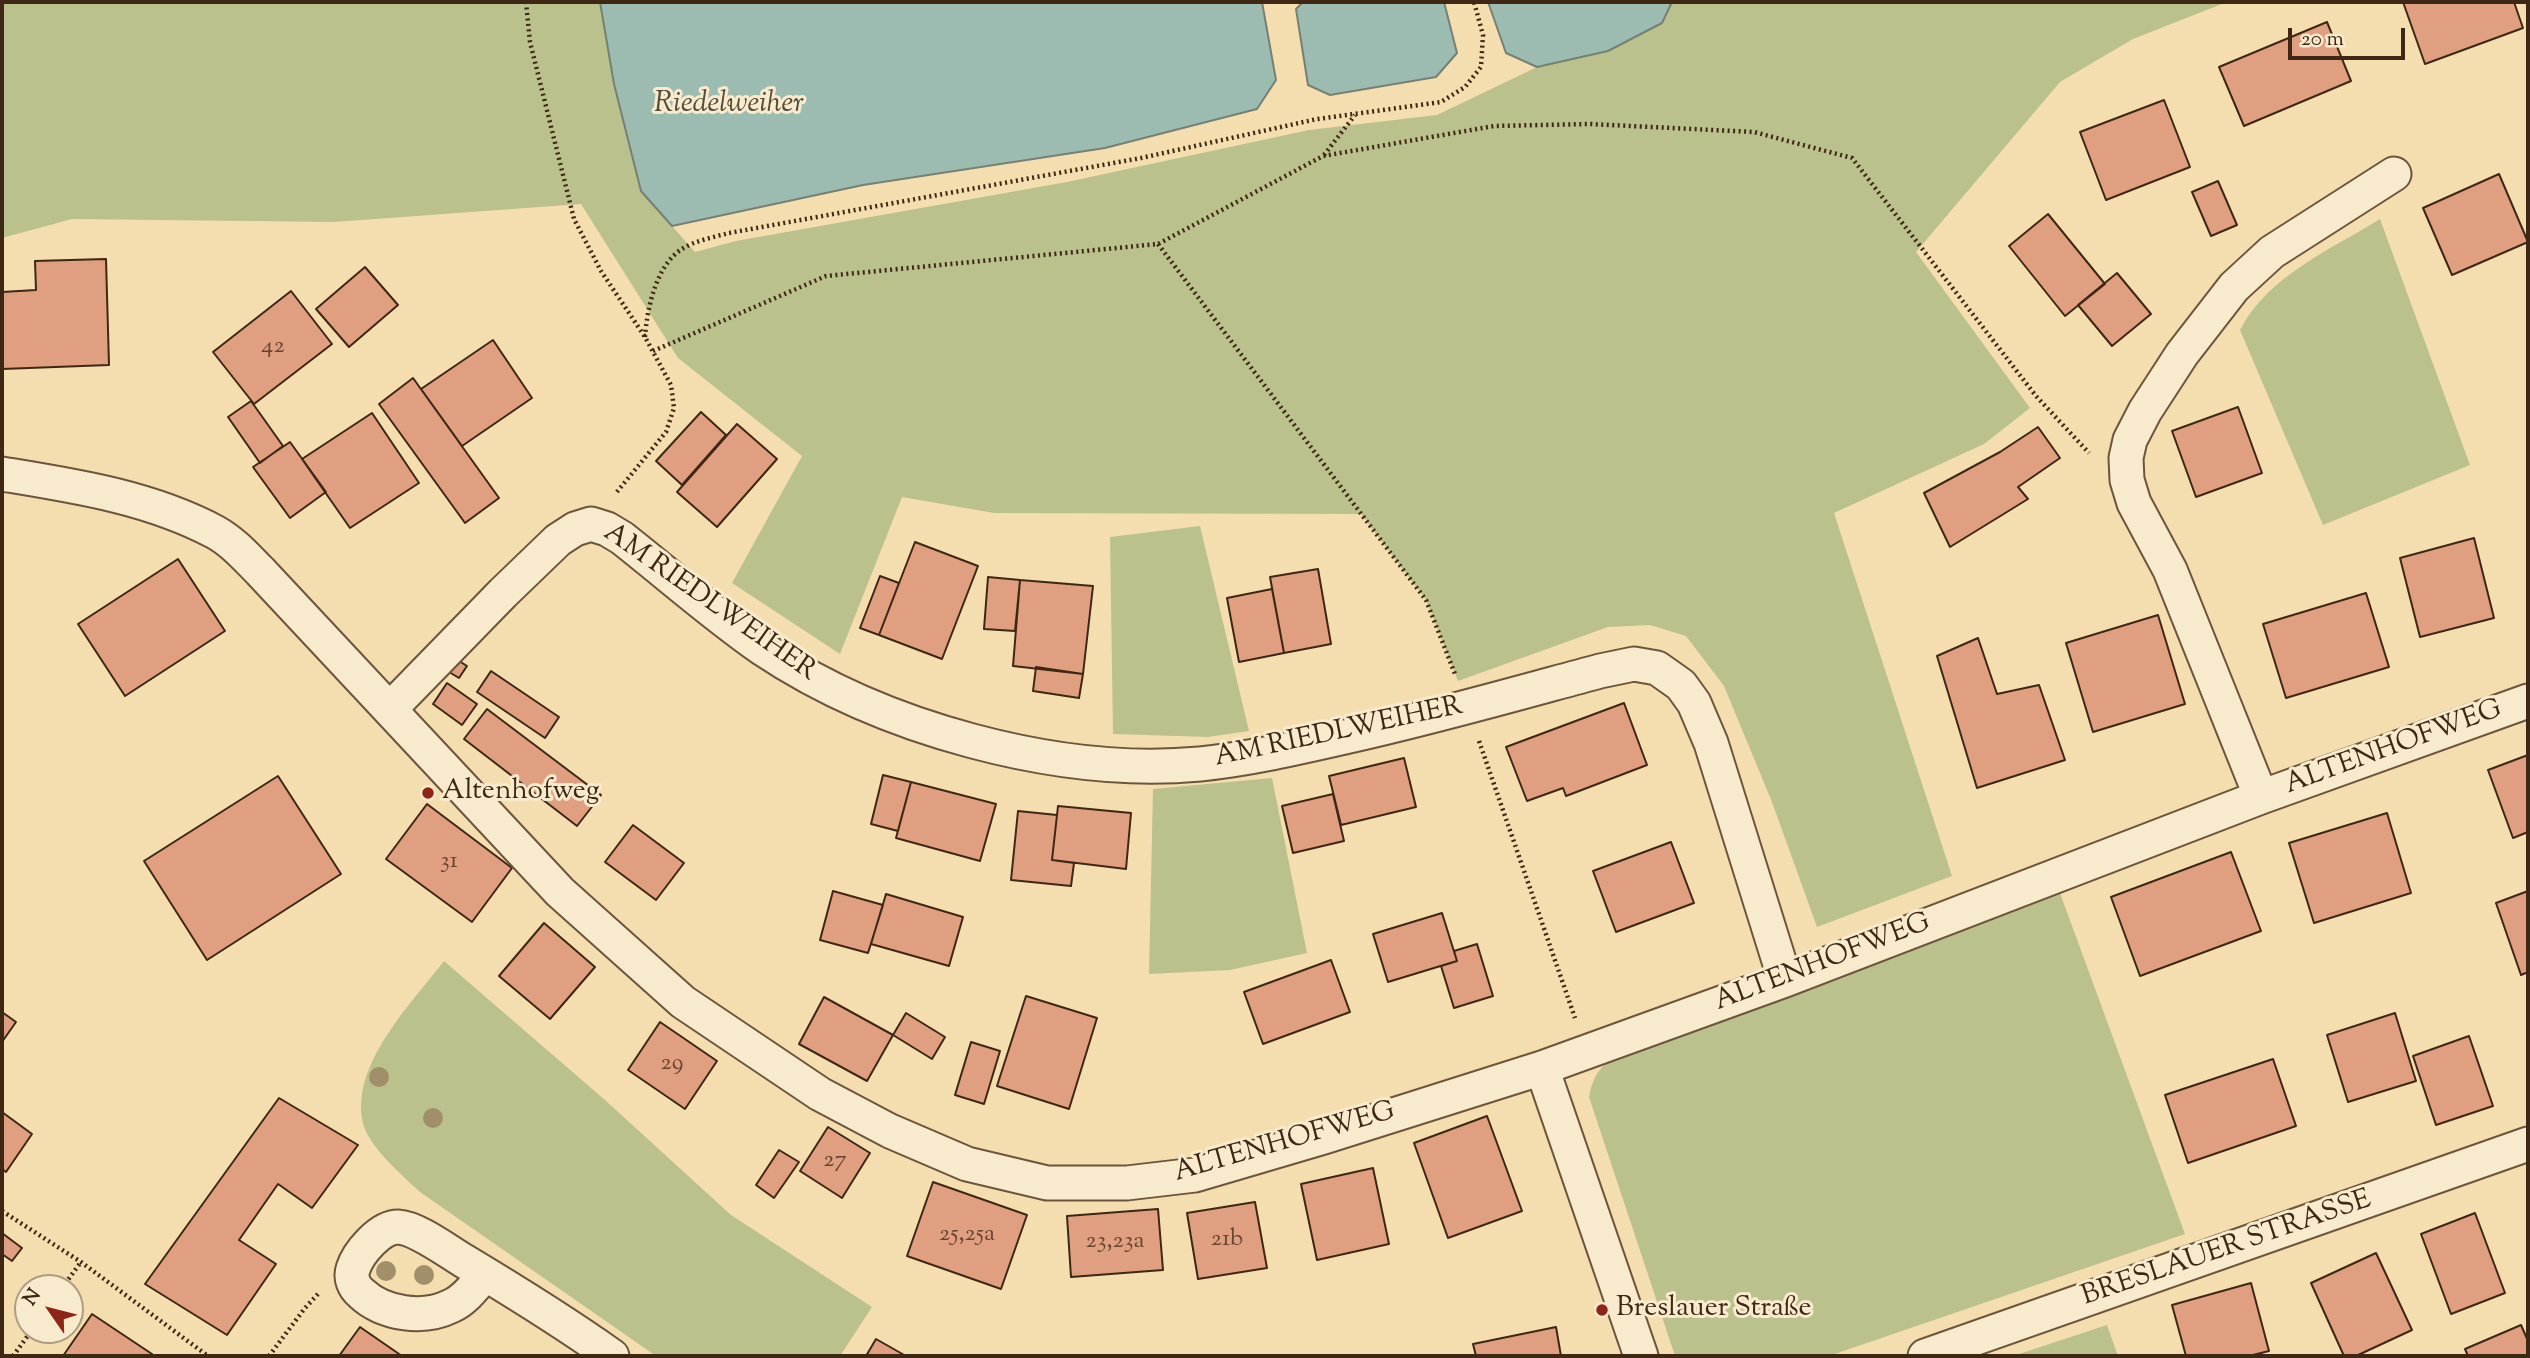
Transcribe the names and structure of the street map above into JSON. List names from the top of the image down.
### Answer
{
  "streets": {
    "street": ["AM RIEDLWEIHER", "ALTENHOFWEG", "BRESLAUER STRASSE"]
  },
  "crossings": [
    ["AM RIEDLWEIHER", "ALTENHOFWEG"]
  ],
  "water": ["Riedelweiher"],
  "places": ["Altenhofweg", "Breslauer Straße"],
  "house_numbers": [
    "42",
    "31",
    "29",
    "27",
    "25,25a",
    "21b",
    "23,23a"
  ],
  "scale_bar": "20 m",
  "north": "top left"
}
